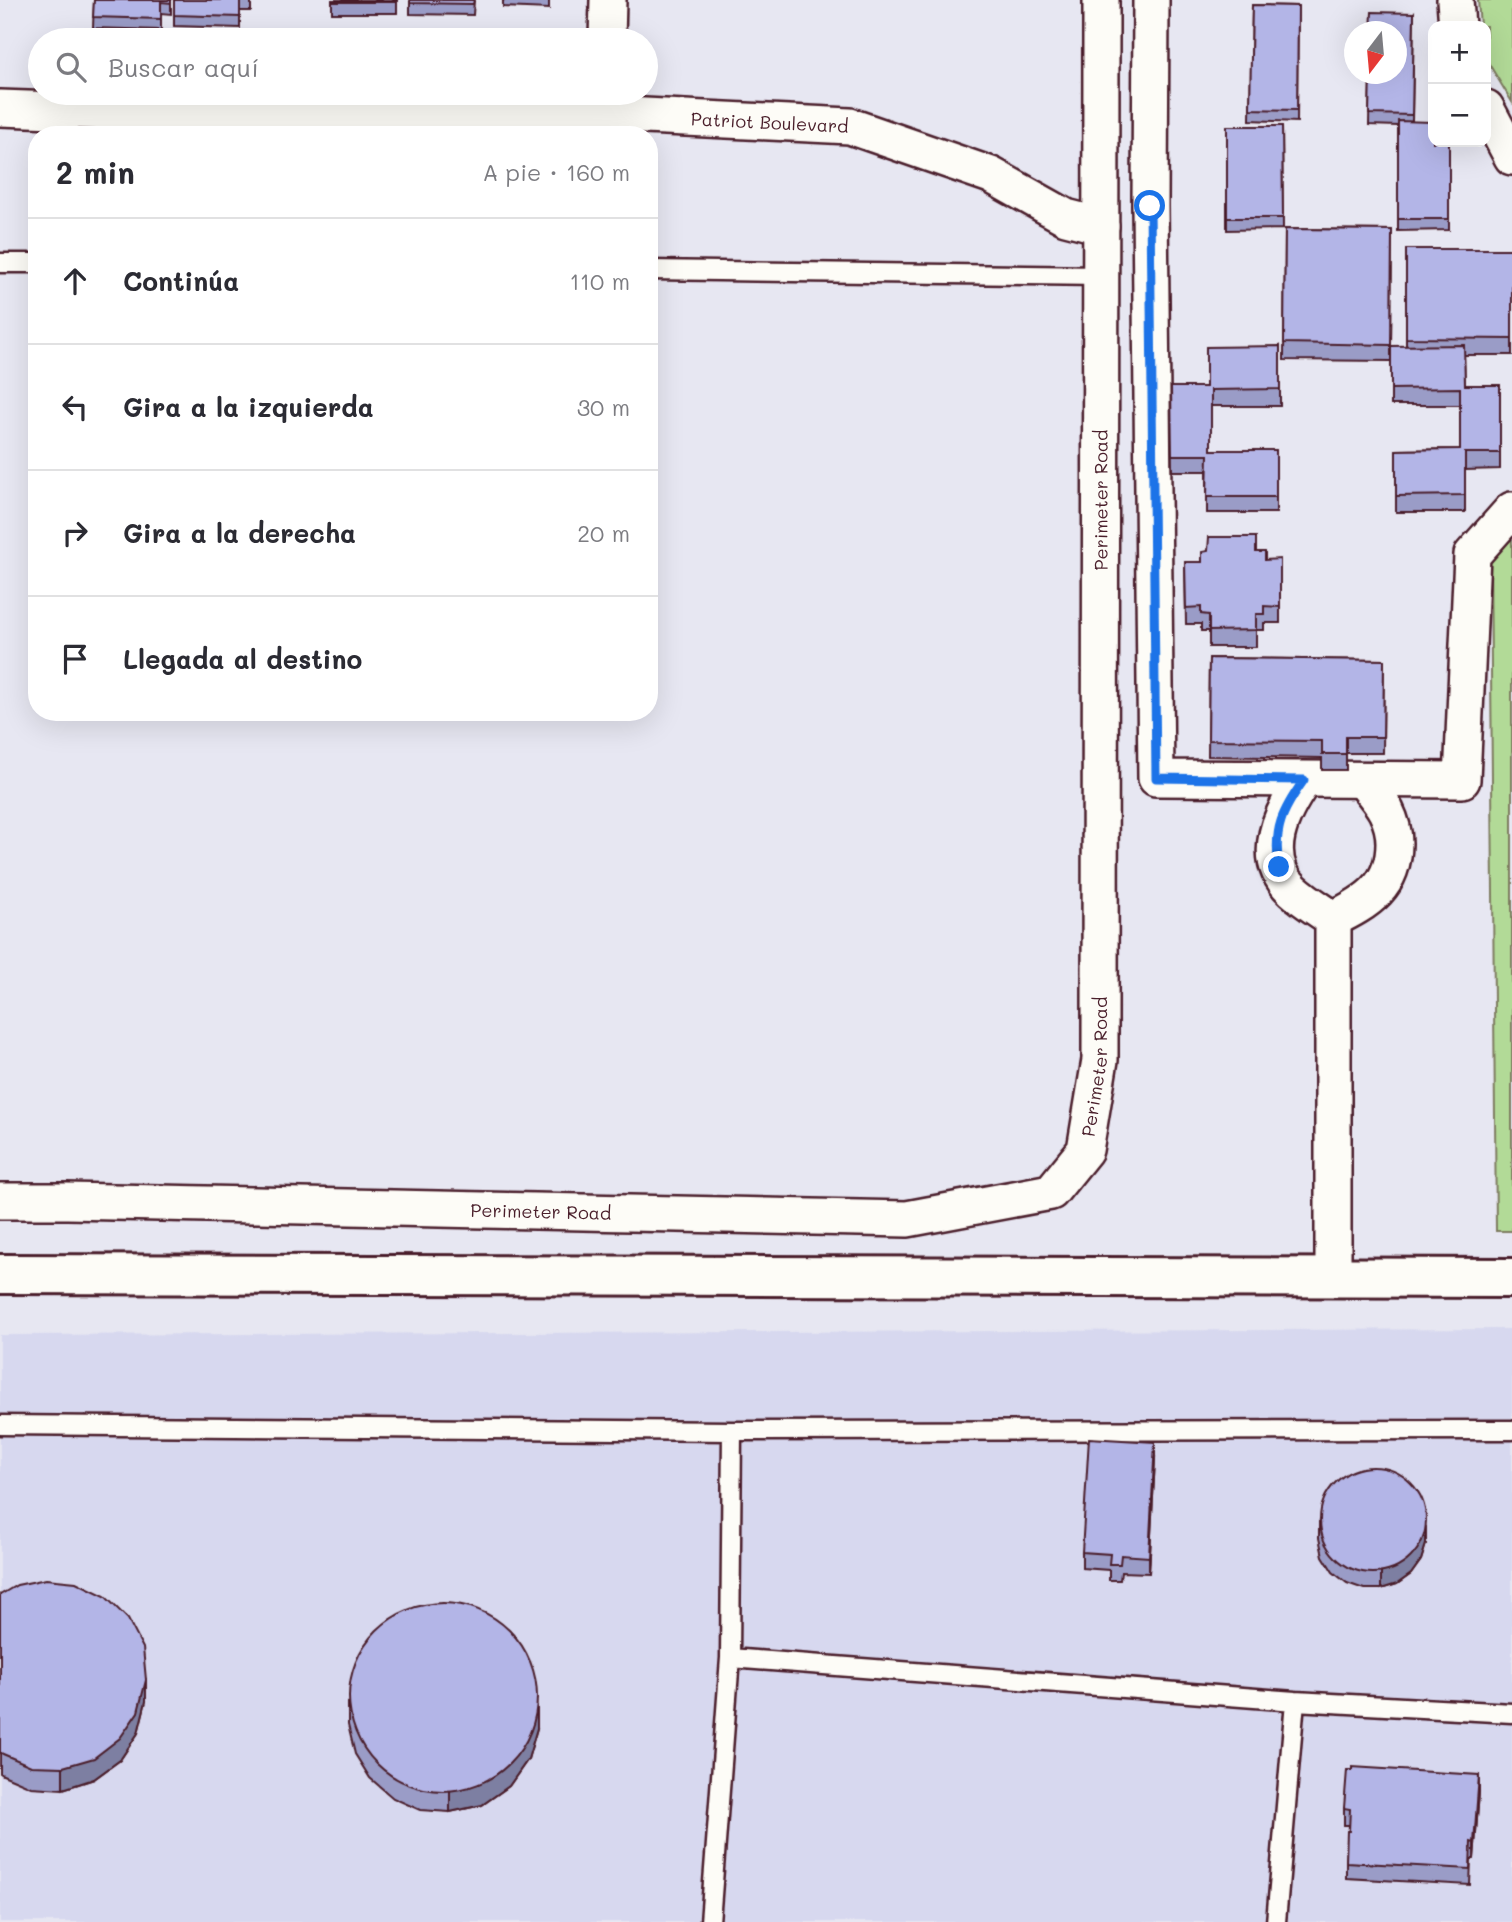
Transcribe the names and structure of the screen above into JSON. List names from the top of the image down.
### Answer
{
  "streets": {
    "street": ["Patriot Boulevard", "Perimeter Road"]
  },
  "crossings": [
    ["Patriot Boulevard", "Perimeter Road"]
  ],
  "north": "bottom",
  "page": {
    "map_buttons": ["+", "−"],
    "search": "Buscar aquí",
    "heading": ["2 min", "A pie · 160 m"],
    "list": [
      ["Continúa", "110 m"],
      ["Gira a la izquierda", "30 m"],
      ["Gira a la derecha", "20 m"],
      "Llegada al destino"
    ]
  }
}
